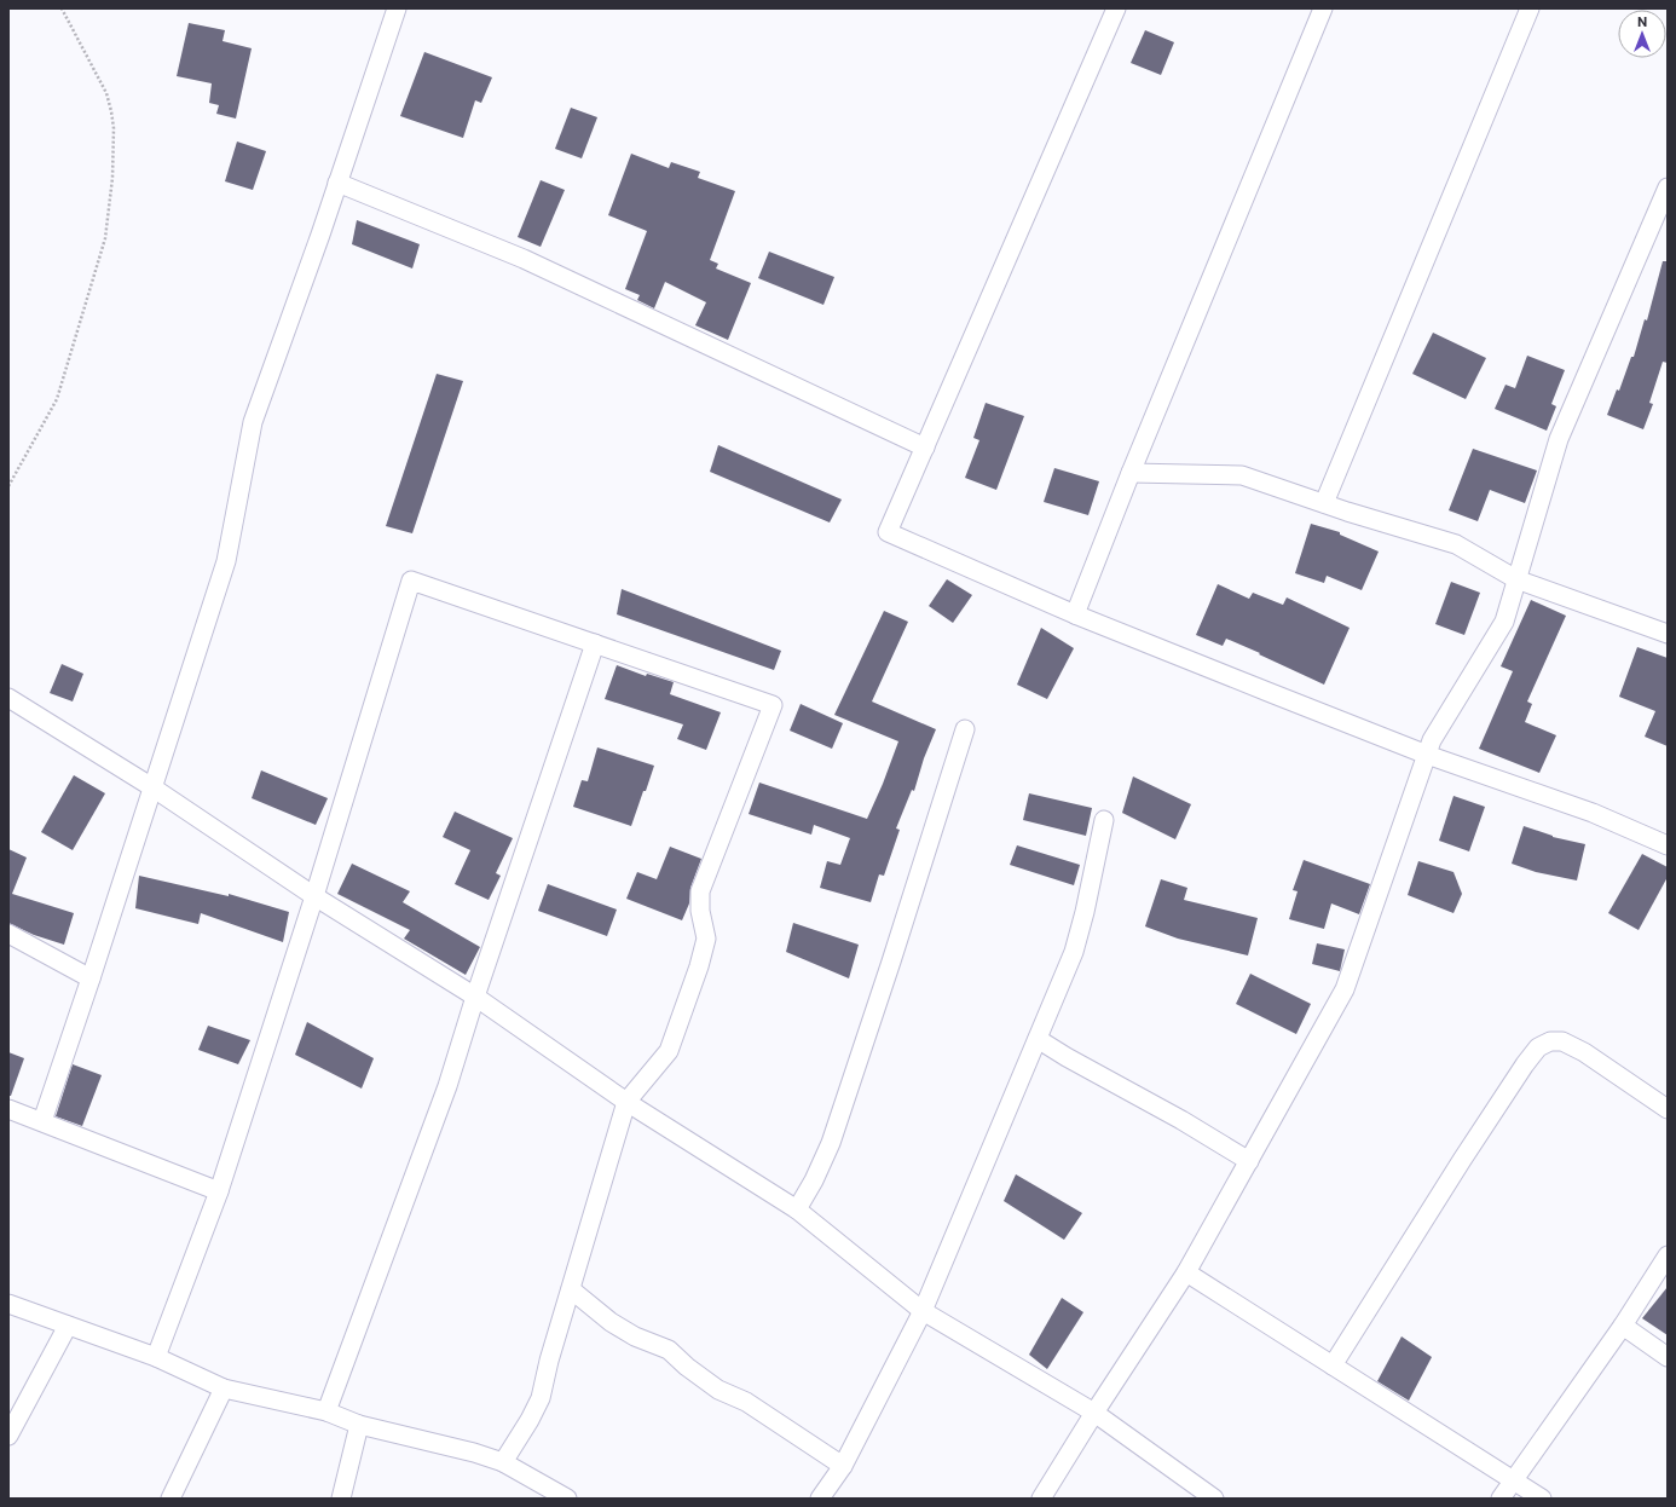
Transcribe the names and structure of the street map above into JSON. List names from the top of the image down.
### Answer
{
  "north": "top"
}
